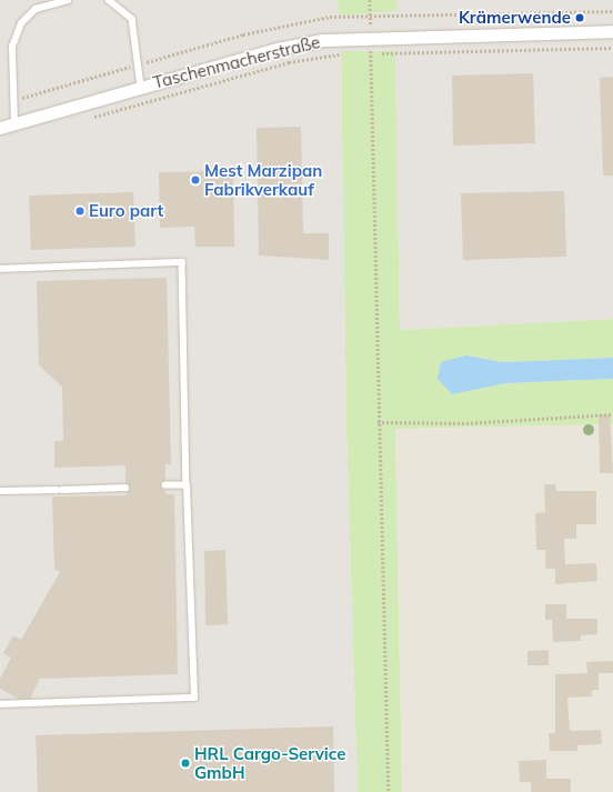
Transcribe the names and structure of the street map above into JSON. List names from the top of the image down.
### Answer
{
  "streets": {
    "street": ["Taschenmacherstraße"]
  },
  "places": [
    "Krämerwende",
    "Mest Marzipan Fabrikverkauf",
    "Euro part",
    "HRL Cargo-Service GmbH"
  ]
}
